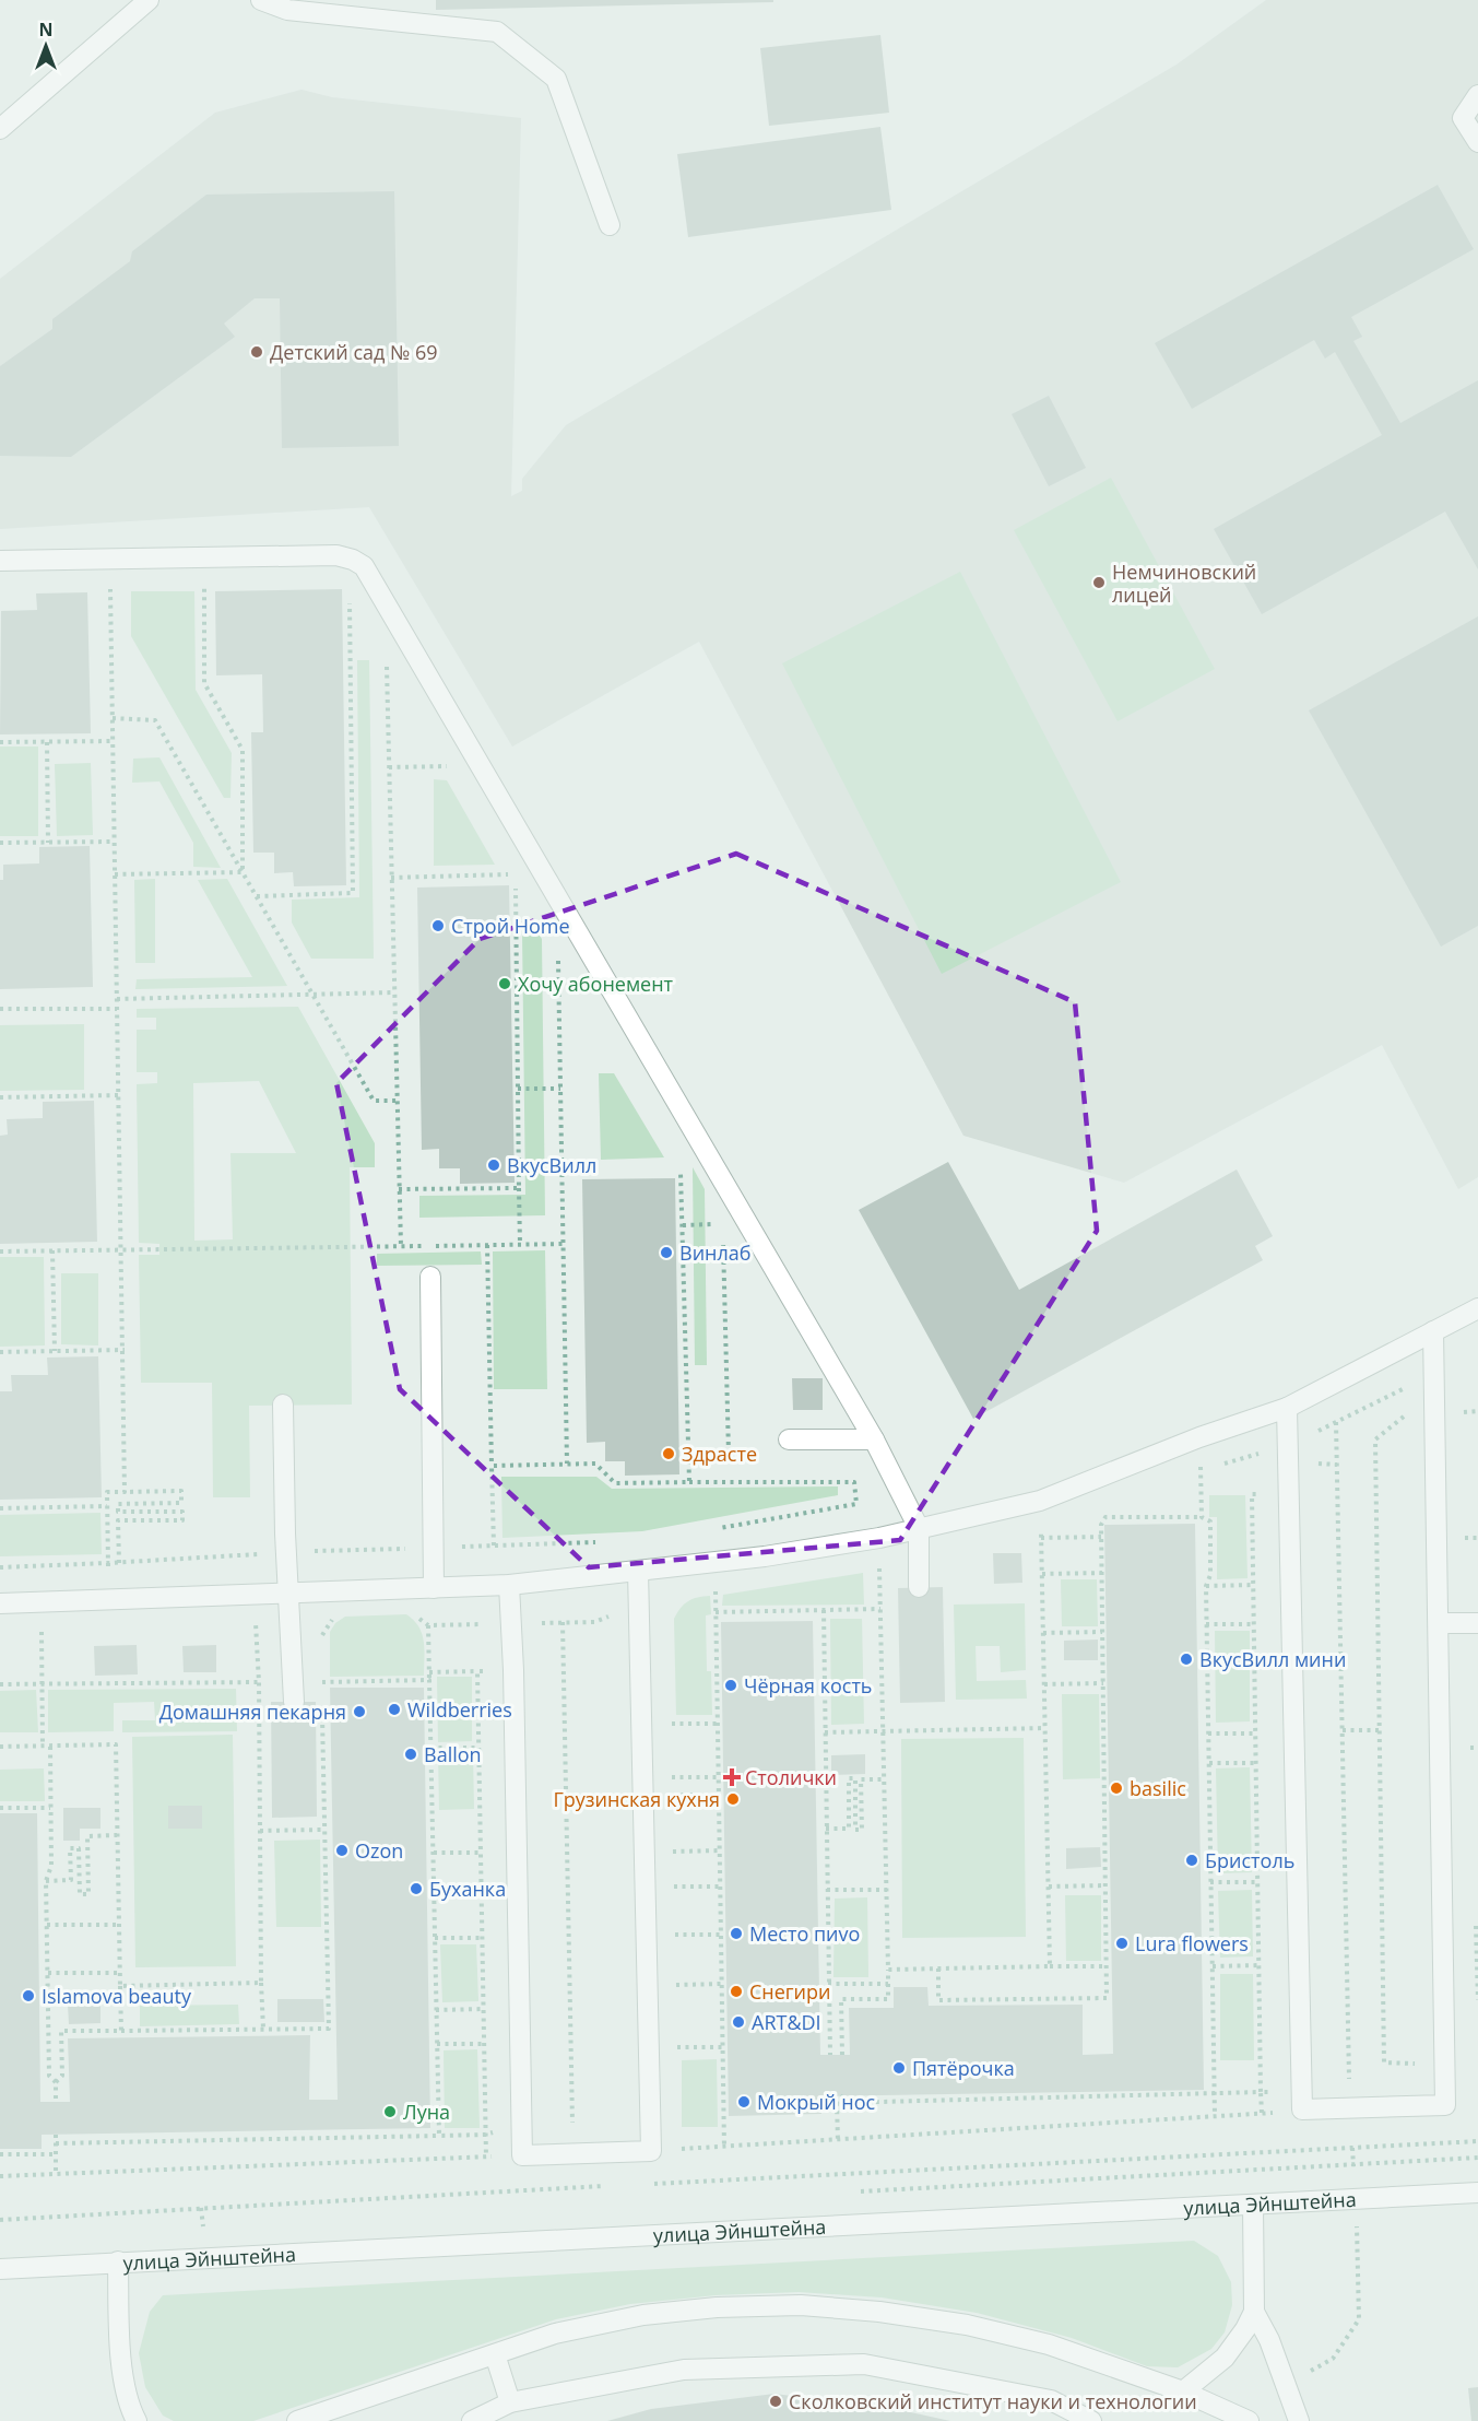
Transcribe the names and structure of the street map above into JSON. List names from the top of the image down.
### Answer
{
  "streets": {
    "street": ["улица Эйнштейна"]
  },
  "places": {
    "other": [
      "Детский сад № 69",
      "Немчиновский лицей",
      "Строй Home",
      "Хочу абонемент",
      "ВкусВилл",
      "Винлаб",
      "Здрасте",
      "ВкусВилл мини",
      "Чёрная кость",
      "Wildberries",
      "Домашняя пекарня",
      "Ballon",
      "basilic",
      "Грузинская кухня",
      "Ozon",
      "Бристоль",
      "Буханка",
      "Место пиvo",
      "Lura flowers",
      "Снегири",
      "Islamova beauty",
      "ART&DI",
      "Пятёрочка",
      "Мокрый нос",
      "Луна",
      "Сколковский институт науки и технологии"
    ],
    "health": ["Столички"]
  },
  "north": "top"
}
